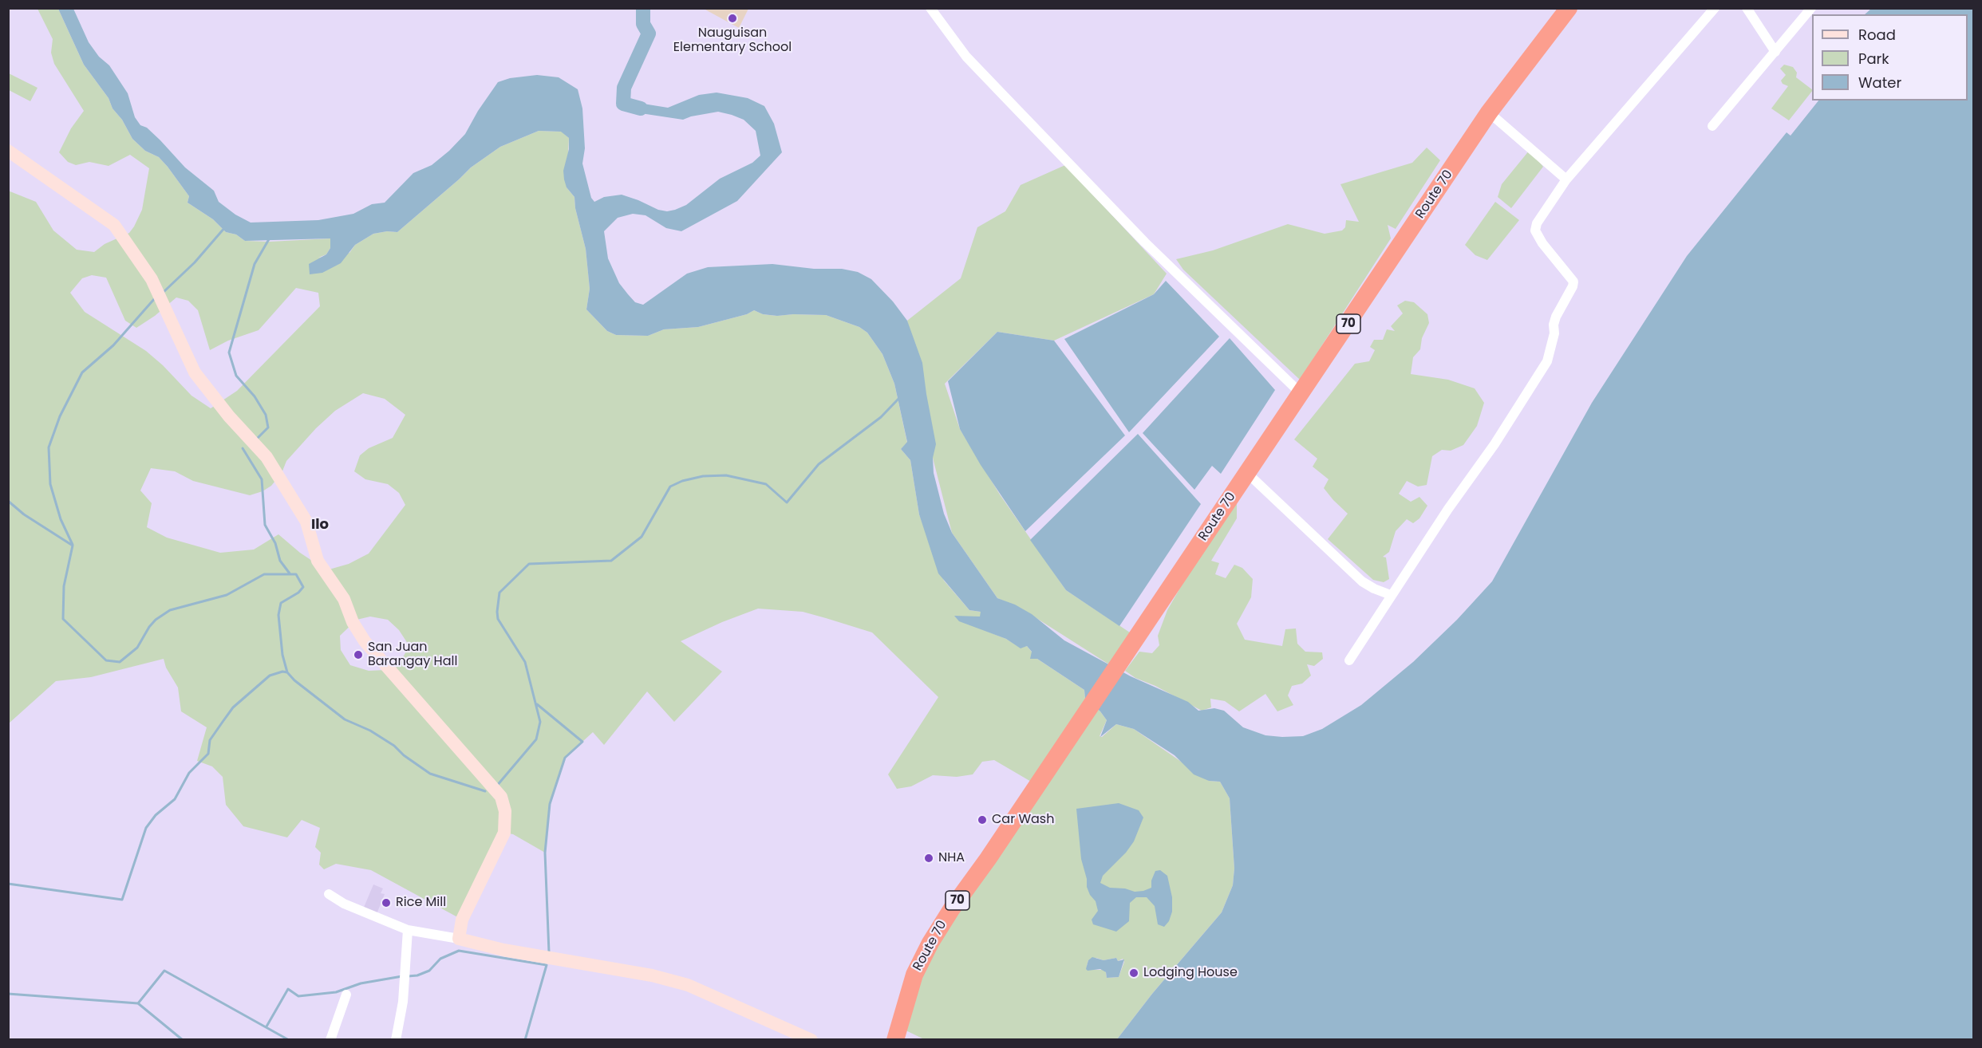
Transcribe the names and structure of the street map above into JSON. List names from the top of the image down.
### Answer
{
  "streets": {
    "highway": ["Route 70", "70"]
  },
  "districts": ["Ilo"],
  "places": [
    "Nauguisan Elementary School",
    "San Juan Barangay Hall",
    "Car Wash",
    "NHA",
    "Rice Mill",
    "Lodging House"
  ],
  "legend": ["Road", "Park", "Water"]
}
